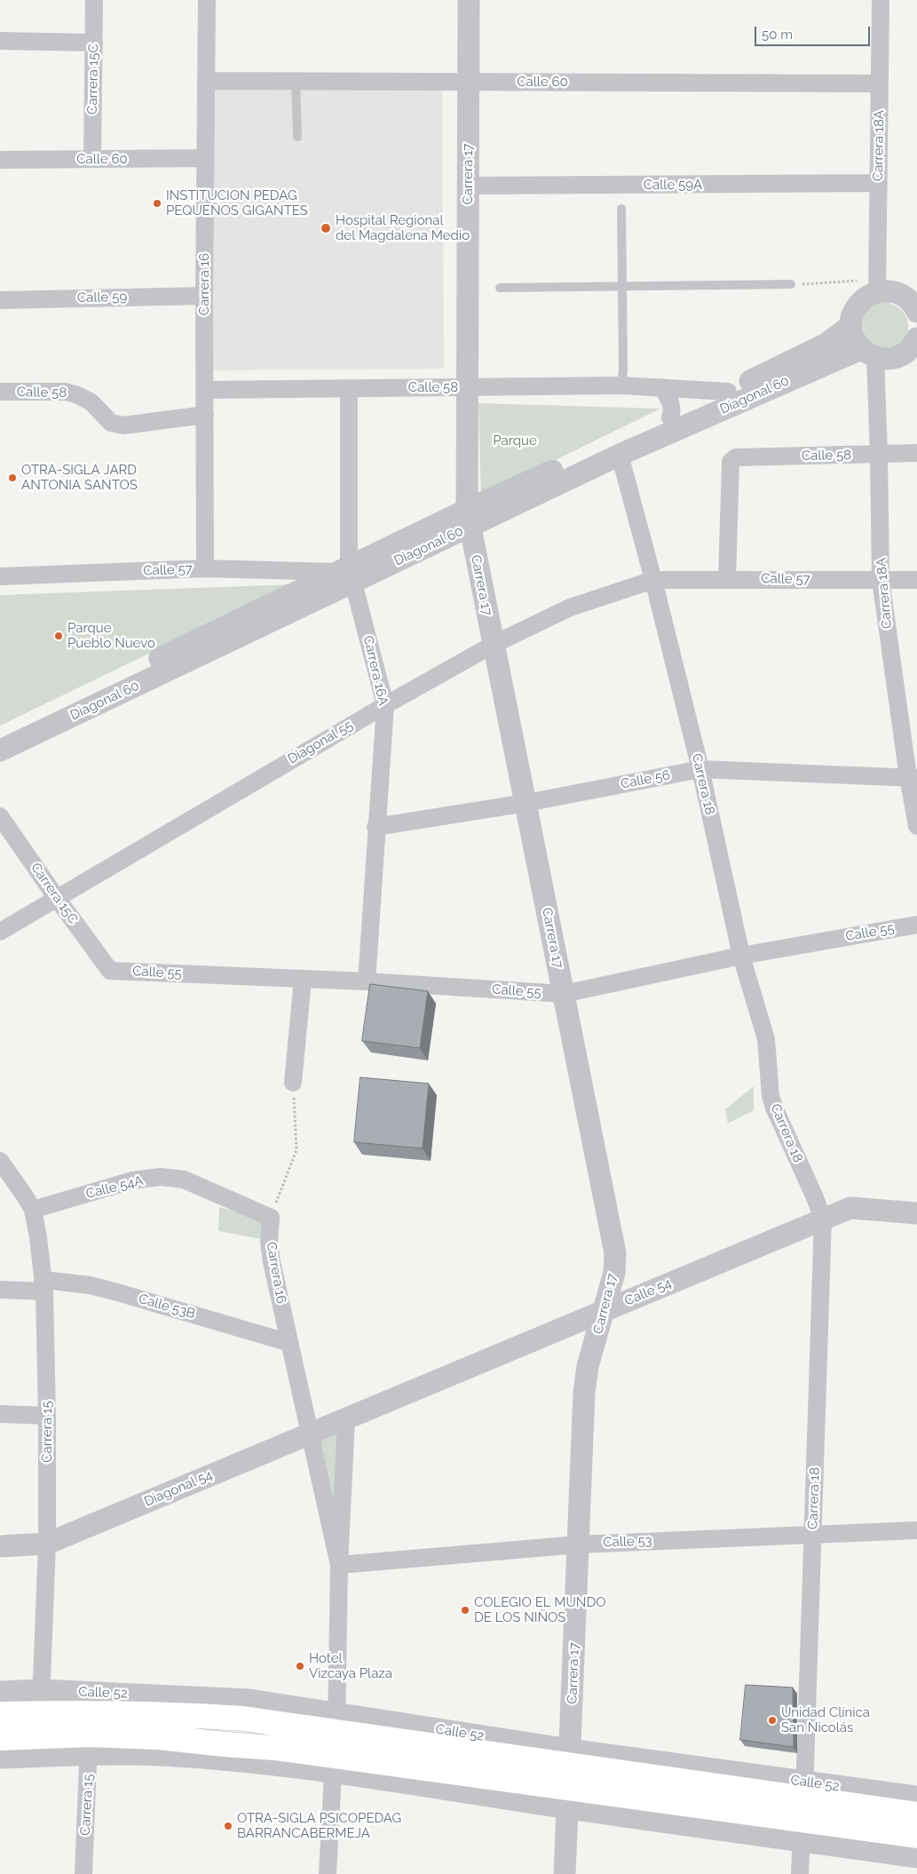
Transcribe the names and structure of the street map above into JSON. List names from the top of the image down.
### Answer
{
  "streets": {
    "main road": ["Calle 52"],
    "street": [
      "Carrera 15C",
      "Calle 60",
      "Carrera 18A",
      "Carrera 17",
      "Calle 59A",
      "Carrera 16",
      "Calle 59",
      "Calle 58",
      "Diagonal 60",
      "Calle 57",
      "Carrera 16A",
      "Diagonal 55",
      "Calle 56",
      "Carrera 18",
      "Calle 55",
      "Calle 54A",
      "Calle 54",
      "Calle 53B",
      "Carrera 15",
      "Diagonal 54",
      "Calle 53"
    ]
  },
  "crossings": [
    ["Carrera 15C", "Calle 60"],
    ["Carrera 15C", "Diagonal 55"],
    ["Carrera 15C", "Calle 55"],
    ["Calle 60", "Carrera 18A"],
    ["Calle 60", "Carrera 17"],
    ["Calle 60", "Carrera 16"],
    ["Carrera 18A", "Calle 59A"],
    ["Carrera 18A", "Calle 58"],
    ["Carrera 18A", "Diagonal 60"],
    ["Carrera 18A", "Calle 57"],
    ["Carrera 18A", "Calle 56"],
    ["Carrera 17", "Calle 59A"],
    ["Carrera 17", "Calle 58"],
    ["Carrera 17", "Diagonal 60"],
    ["Carrera 17", "Diagonal 55"],
    ["Carrera 17", "Calle 56"],
    ["Carrera 17", "Calle 55"],
    ["Carrera 17", "Calle 54"],
    ["Carrera 17", "Calle 53"],
    ["Carrera 17", "Calle 52"],
    ["Carrera 16", "Calle 59"],
    ["Carrera 16", "Calle 58"],
    ["Carrera 16", "Calle 57"],
    ["Carrera 16", "Calle 54A"],
    ["Carrera 16", "Calle 54"],
    ["Carrera 16", "Calle 53B"],
    ["Carrera 16", "Diagonal 54"],
    ["Carrera 16", "Calle 53"],
    ["Carrera 16", "Calle 52"],
    ["Calle 58", "Diagonal 60"],
    ["Calle 58", "Calle 57"],
    ["Calle 58", "Carrera 16A"],
    ["Diagonal 60", "Calle 57"],
    ["Diagonal 60", "Carrera 16A"],
    ["Diagonal 60", "Carrera 18"],
    ["Calle 57", "Carrera 16A"],
    ["Calle 57", "Diagonal 55"],
    ["Calle 57", "Carrera 18"],
    ["Carrera 16A", "Diagonal 55"],
    ["Carrera 16A", "Calle 56"],
    ["Carrera 16A", "Calle 55"],
    ["Diagonal 55", "Carrera 18"],
    ["Calle 56", "Carrera 18"],
    ["Carrera 18", "Calle 55"],
    ["Carrera 18", "Calle 54"],
    ["Carrera 18", "Calle 53"],
    ["Carrera 18", "Calle 52"],
    ["Calle 54A", "Carrera 15"],
    ["Calle 54", "Diagonal 54"],
    ["Calle 53B", "Carrera 15"],
    ["Carrera 15", "Diagonal 54"],
    ["Carrera 15", "Calle 52"]
  ],
  "parks": ["Parque"],
  "places": [
    "INSTITUCION PEDAG PEQUEÑOS GIGANTES",
    "Hospital Regional del Magdalena Medio",
    "OTRA-SIGLA JARD ANTONIA SANTOS",
    "Parque Pueblo Nuevo",
    "COLEGIO EL MUNDO DE LOS NIÑOS",
    "Hotel Vizcaya Plaza",
    "Unidad Clínica San Nicolás",
    "OTRA-SIGLA PSICOPEDAG BARRANCABERMEJA"
  ],
  "scale_bar": "50 m"
}
